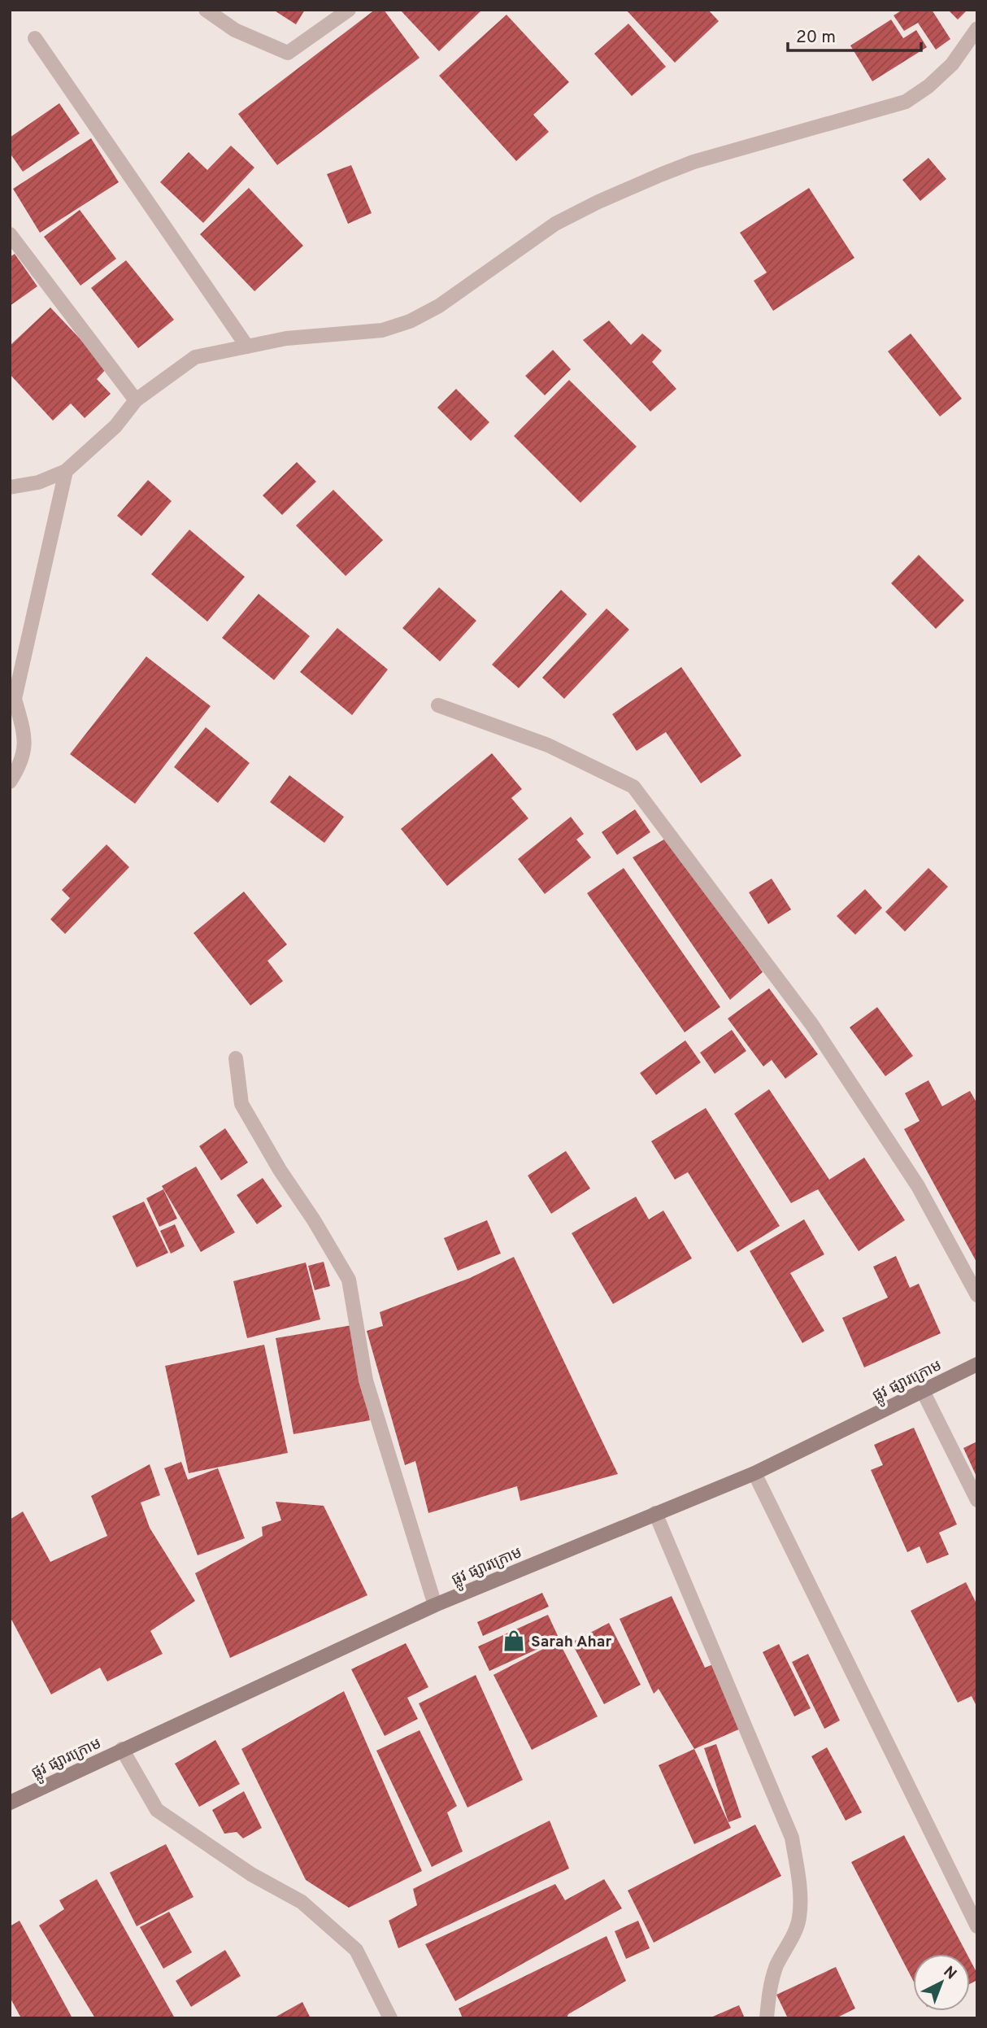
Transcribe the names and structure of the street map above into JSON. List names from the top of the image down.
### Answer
{
  "streets": {
    "main road": ["ផ្លូវ ផ្សារក្រោម"]
  },
  "places": {
    "shop": ["Sarah Ahar"]
  },
  "scale_bar": "20 m",
  "north": "top right"
}
